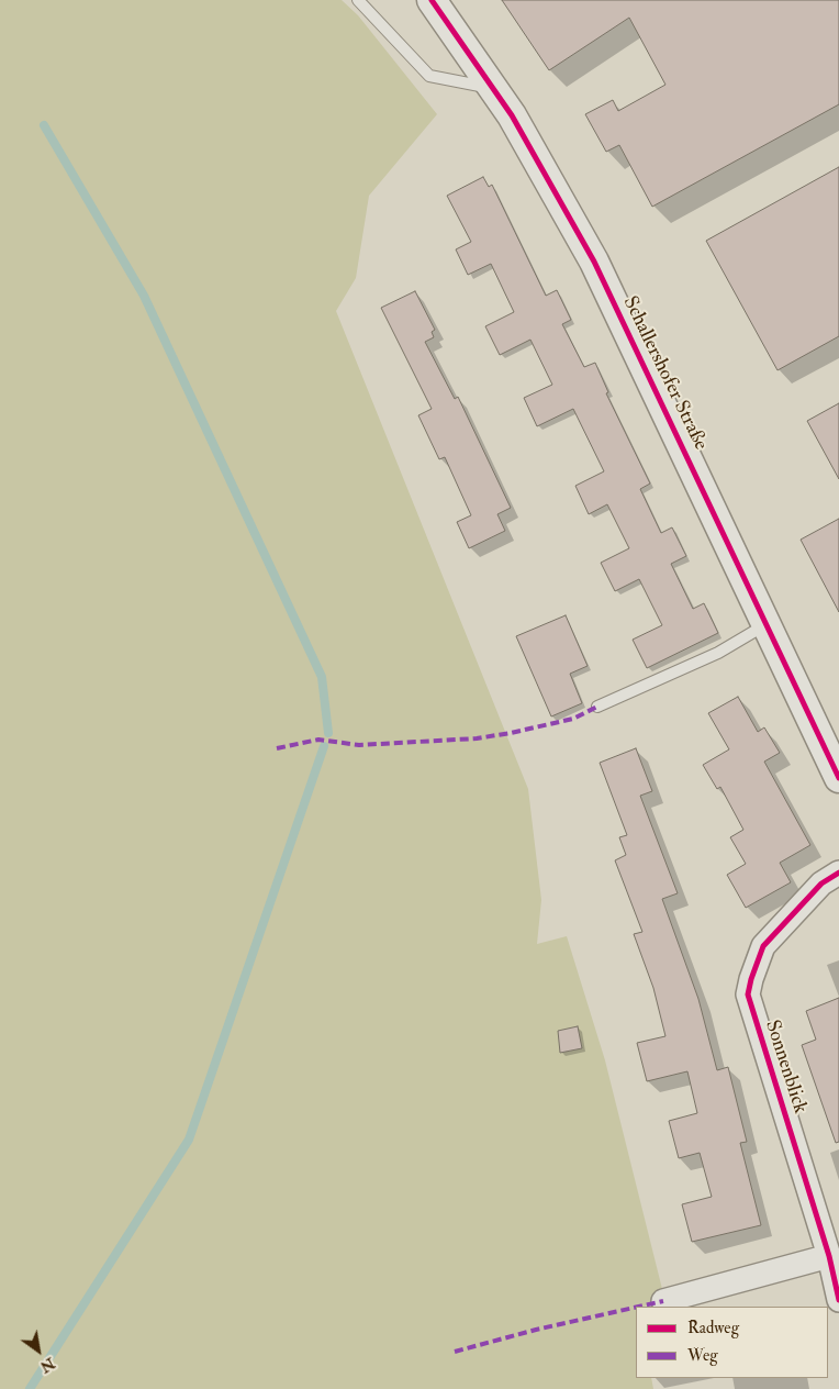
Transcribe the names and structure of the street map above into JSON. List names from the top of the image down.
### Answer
{
  "streets": {
    "street": ["Schallershofer Straße", "Sonnenblick"]
  },
  "legend": ["Radweg", "Weg"],
  "north": "bottom right"
}
